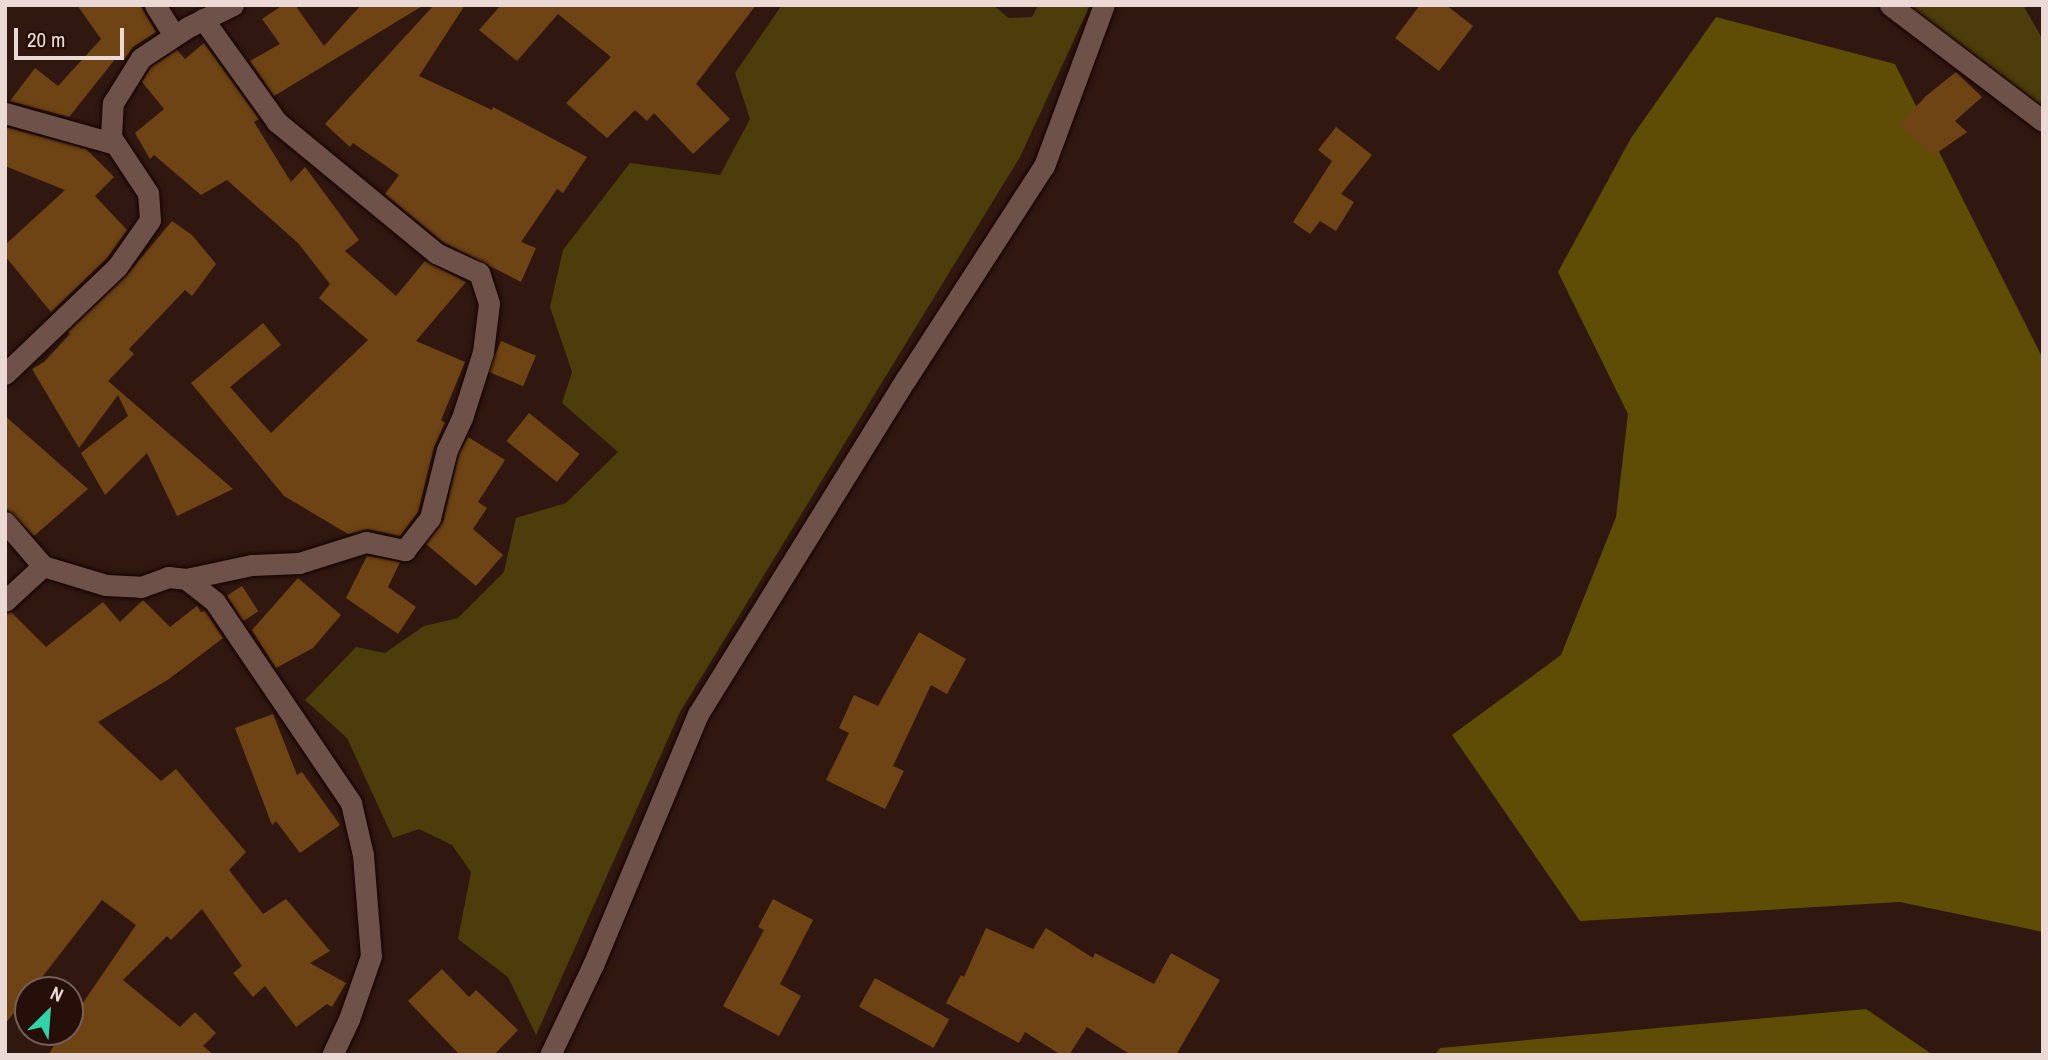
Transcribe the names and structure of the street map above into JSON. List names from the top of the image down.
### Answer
{
  "scale_bar": "20 m",
  "north": "top right"
}
